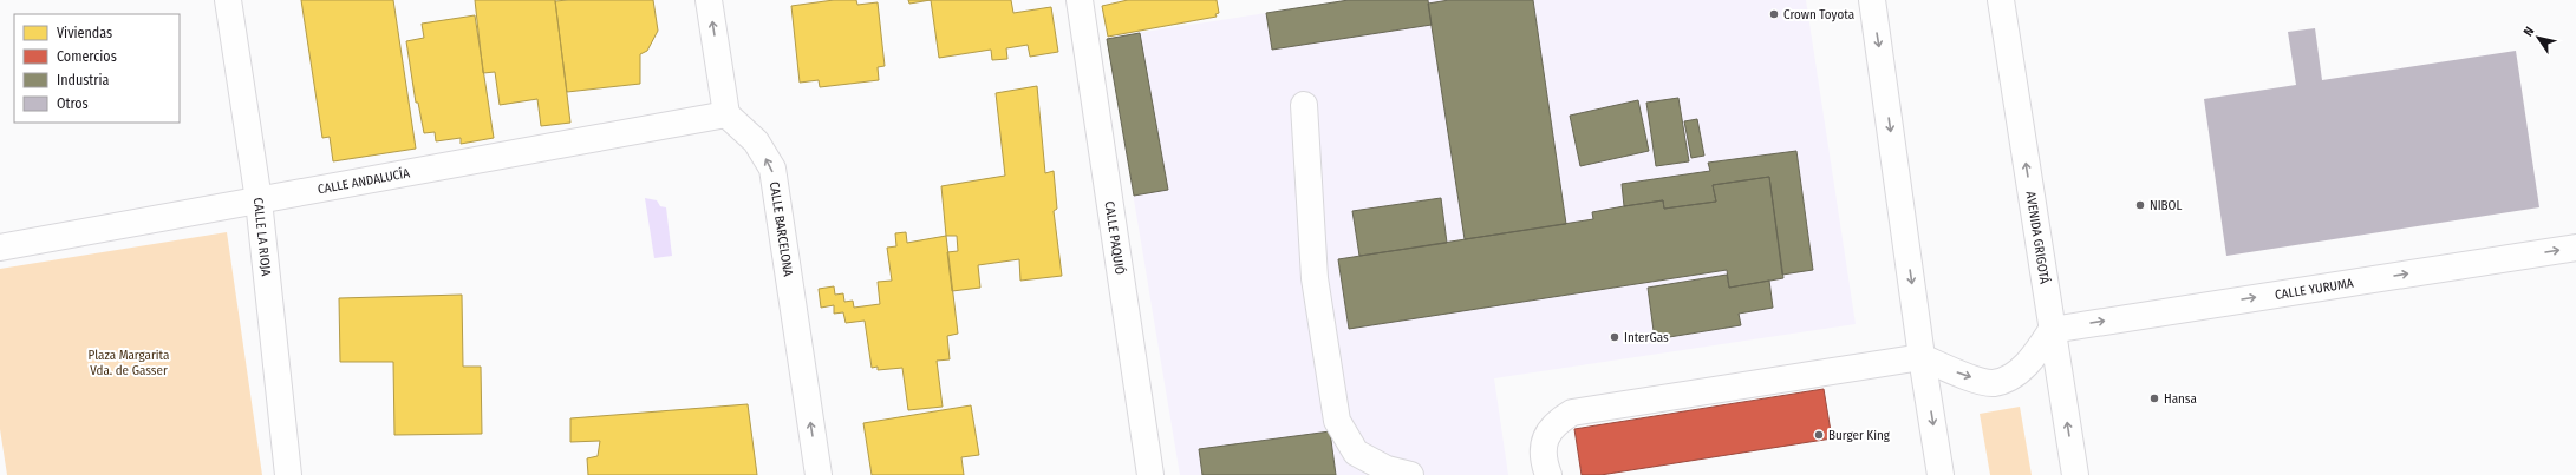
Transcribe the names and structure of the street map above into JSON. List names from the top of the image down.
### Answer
{
  "streets": {
    "street": [
      "CALLE ANDALUCÍA",
      "CALLE BARCELONA",
      "CALLE LA RIOJA",
      "AVENIDA GRIGOTÁ",
      "CALLE PAQUIÓ",
      "CALLE YURUMA"
    ]
  },
  "crossings": [
    ["CALLE ANDALUCÍA", "CALLE BARCELONA"],
    ["CALLE ANDALUCÍA", "CALLE LA RIOJA"],
    ["AVENIDA GRIGOTÁ", "CALLE YURUMA"]
  ],
  "one_way": ["CALLE BARCELONA", "CALLE YURUMA"],
  "parks": ["Plaza Margarita Vda. de Gasser"],
  "places": [
    "Crown Toyota",
    "NIBOL",
    "InterGas",
    "Hansa",
    "Burger King"
  ],
  "legend": [
    "Viviendas",
    "Comercios",
    "Industria",
    "Otros"
  ],
  "north": "top left"
}
